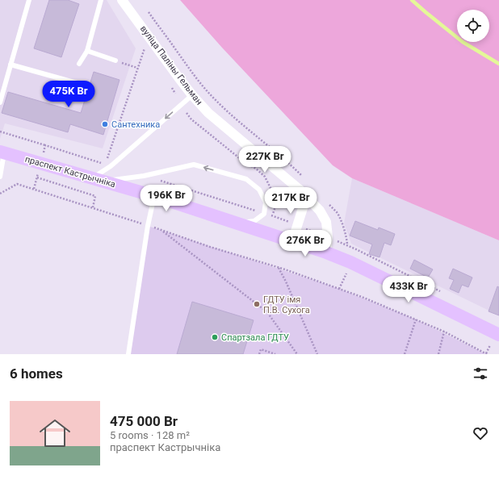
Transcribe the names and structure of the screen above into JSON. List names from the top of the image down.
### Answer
{
  "streets": {
    "main road": ["праспект Кастрычніка"],
    "street": ["вуліца Паліны Гельман"]
  },
  "crossings": [
    ["вуліца Паліны Гельман", "праспект Кастрычніка"]
  ],
  "places": ["Сантехника", "ГДТУ імя П.В. Сухога", "Спартзала ГДТУ"],
  "page": {
    "price": [
      "475K Br",
      "227K Br",
      "196K Br",
      "217K Br",
      "276K Br",
      "433K Br"
    ],
    "heading": "6 homes",
    "list": [
      {
        "name": "475 000 Br",
        "note": "5 rooms · 128 m² · праспект Кастрычніка"
      }
    ]
  }
}
